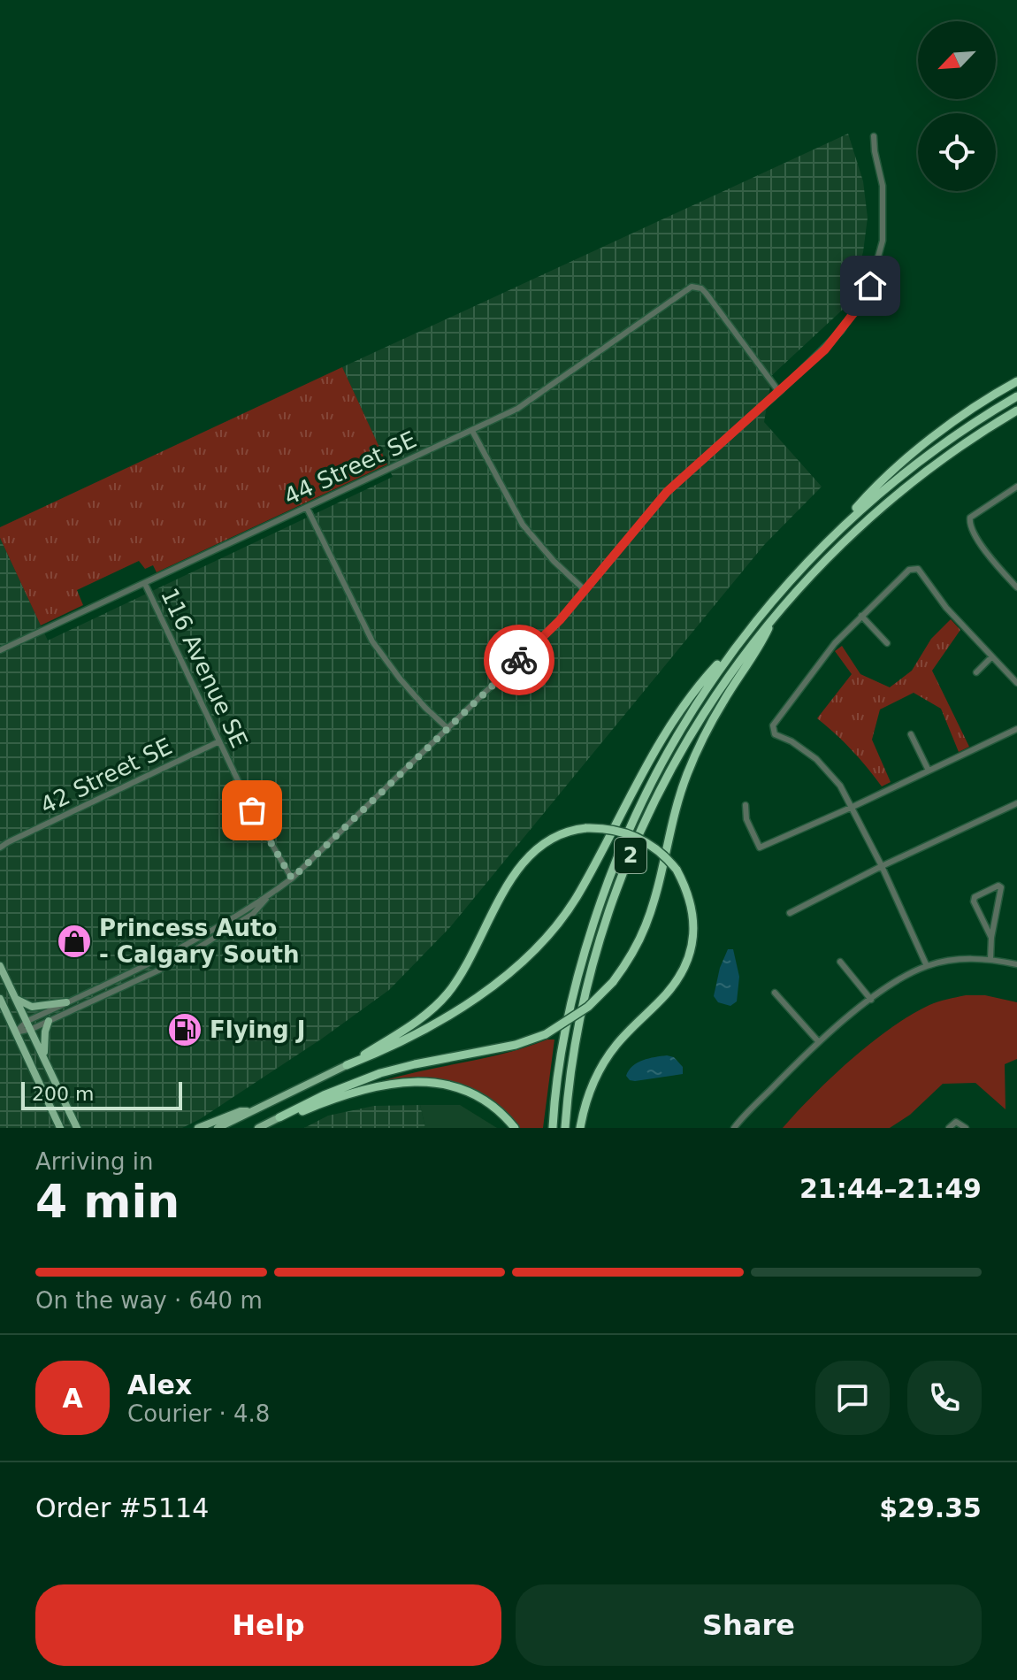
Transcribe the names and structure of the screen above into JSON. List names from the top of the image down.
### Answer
{
  "streets": {
    "highway": ["2"],
    "street": ["44 Street SE", "116 Avenue SE", "42 Street SE"]
  },
  "crossings": [
    ["44 Street SE", "116 Avenue SE"],
    ["116 Avenue SE", "42 Street SE"]
  ],
  "places": {
    "shop": ["Princess Auto - Calgary South"],
    "fuel station": ["Flying J"]
  },
  "scale_bar": "200 m",
  "north": "bottom left",
  "page": {
    "scale": "200 m",
    "heading": ["4 min", "Arriving in", "21:44–21:49"],
    "panel": [
      "Alex",
      "Courier · 4.8",
      "Order #5114",
      "$29.35"
    ],
    "bar": "On the way · 640 m",
    "round": "A",
    "buttons": ["Help", "Share"]
  }
}
